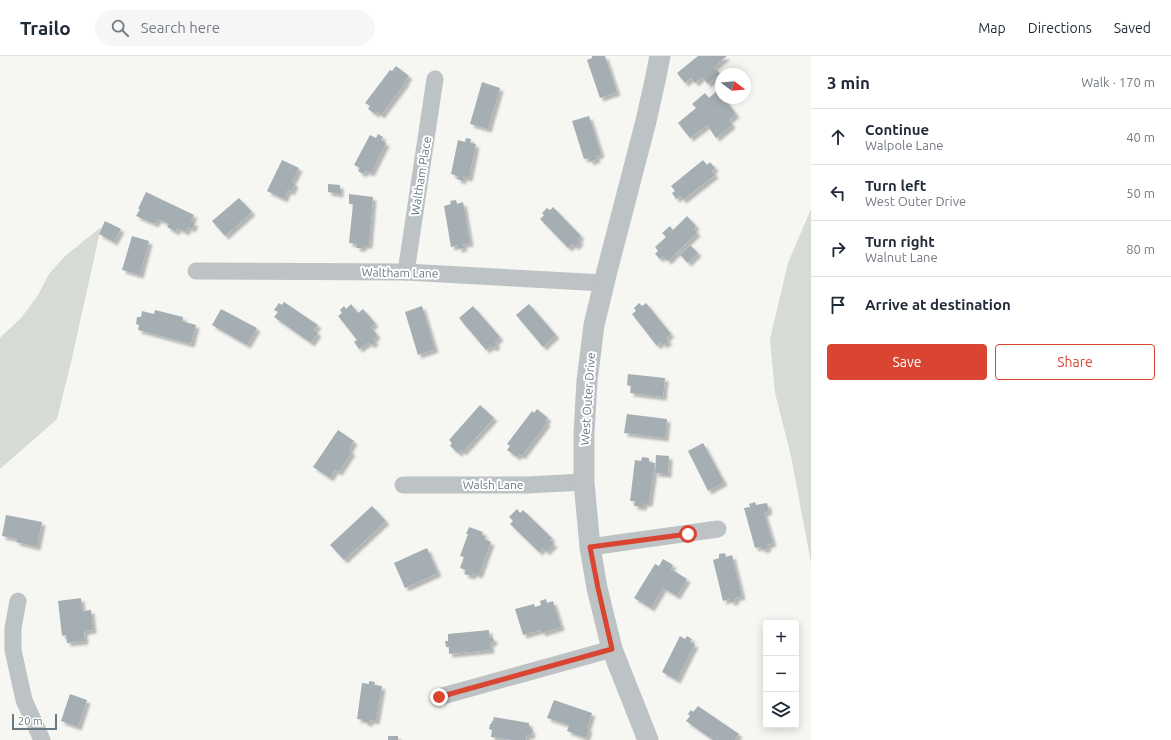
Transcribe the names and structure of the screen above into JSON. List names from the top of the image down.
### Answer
{
  "streets": {
    "street": [
      "Waltham Place",
      "Waltham Lane",
      "West Outer Drive",
      "Walsh Lane"
    ]
  },
  "crossings": [
    ["Waltham Place", "Waltham Lane"],
    ["Waltham Lane", "West Outer Drive"],
    ["West Outer Drive", "Walsh Lane"]
  ],
  "scale_bar": "20 m",
  "north": "right",
  "page": {
    "header": "Trailo",
    "search": "Search here",
    "nav": ["Map", "Directions", "Saved"],
    "heading": ["3 min", "Walk · 170 m"],
    "list": [
      ["Continue", "Walpole Lane", "40 m"],
      ["Turn left", "West Outer Drive", "50 m"],
      ["Turn right", "Walnut Lane", "80 m"],
      "Arrive at destination"
    ],
    "buttons": ["Save", "Share"],
    "map_buttons": ["+", "−"],
    "scale": "20 m"
  }
}
